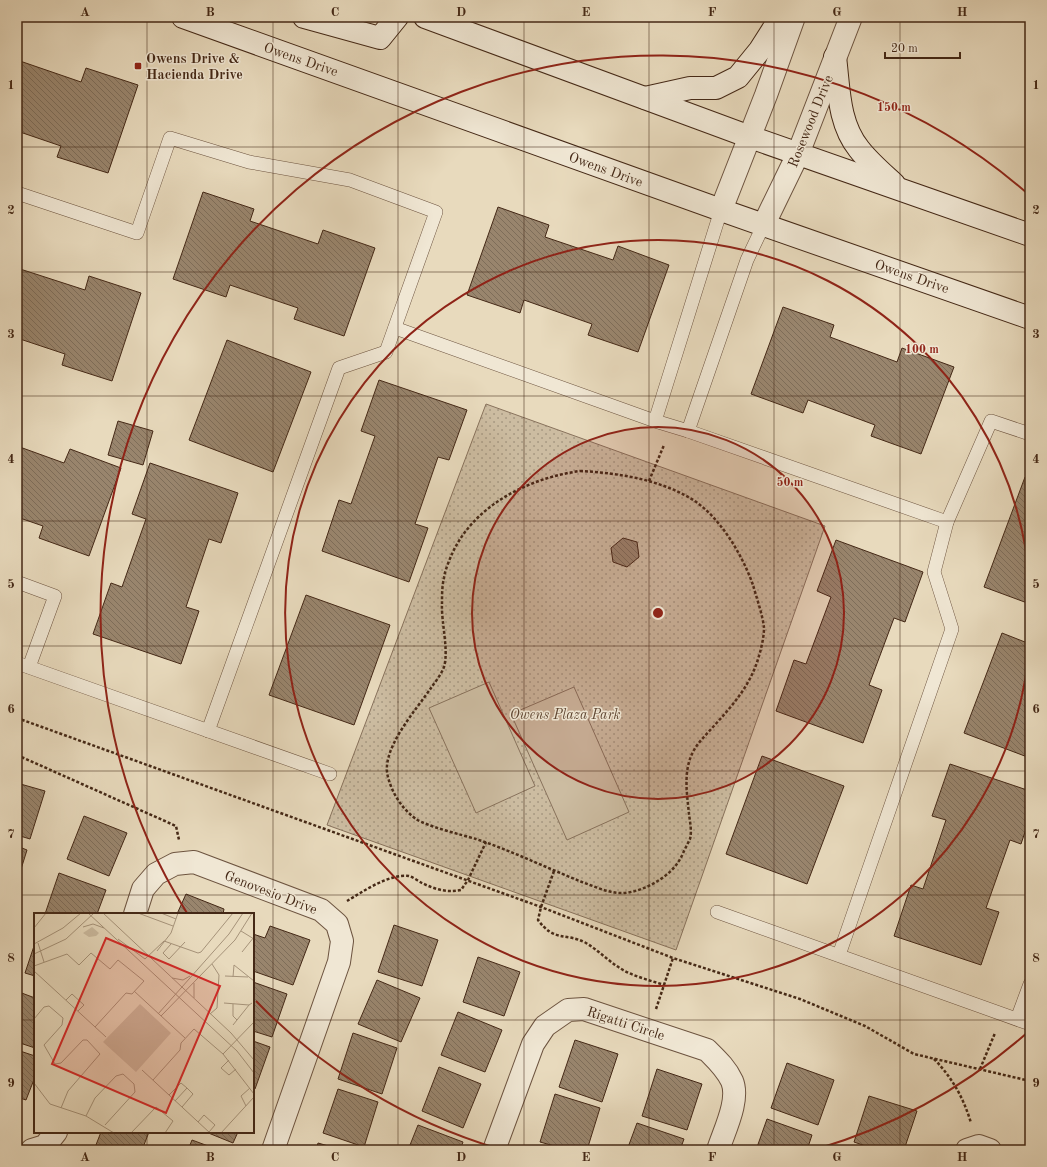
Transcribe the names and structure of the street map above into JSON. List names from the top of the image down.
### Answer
{
  "streets": {
    "street": [
      "Owens Drive",
      "Rosewood Drive",
      "Genovesio Drive",
      "Rigatti Circle"
    ]
  },
  "crossings": [
    ["Owens Drive", "Rosewood Drive"]
  ],
  "parks": ["Owens Plaza Park"],
  "places": {
    "transit": ["Owens Drive & Hacienda Drive"]
  },
  "scale_bar": "20 m",
  "grid": {
    "columns": [
      "A",
      "B",
      "C",
      "D",
      "E",
      "F",
      "G",
      "H"
    ],
    "rows": [
      "1",
      "2",
      "3",
      "4",
      "5",
      "6",
      "7",
      "8",
      "9"
    ]
  },
  "rings": ["150 m", "100 m", "50 m"]
}
